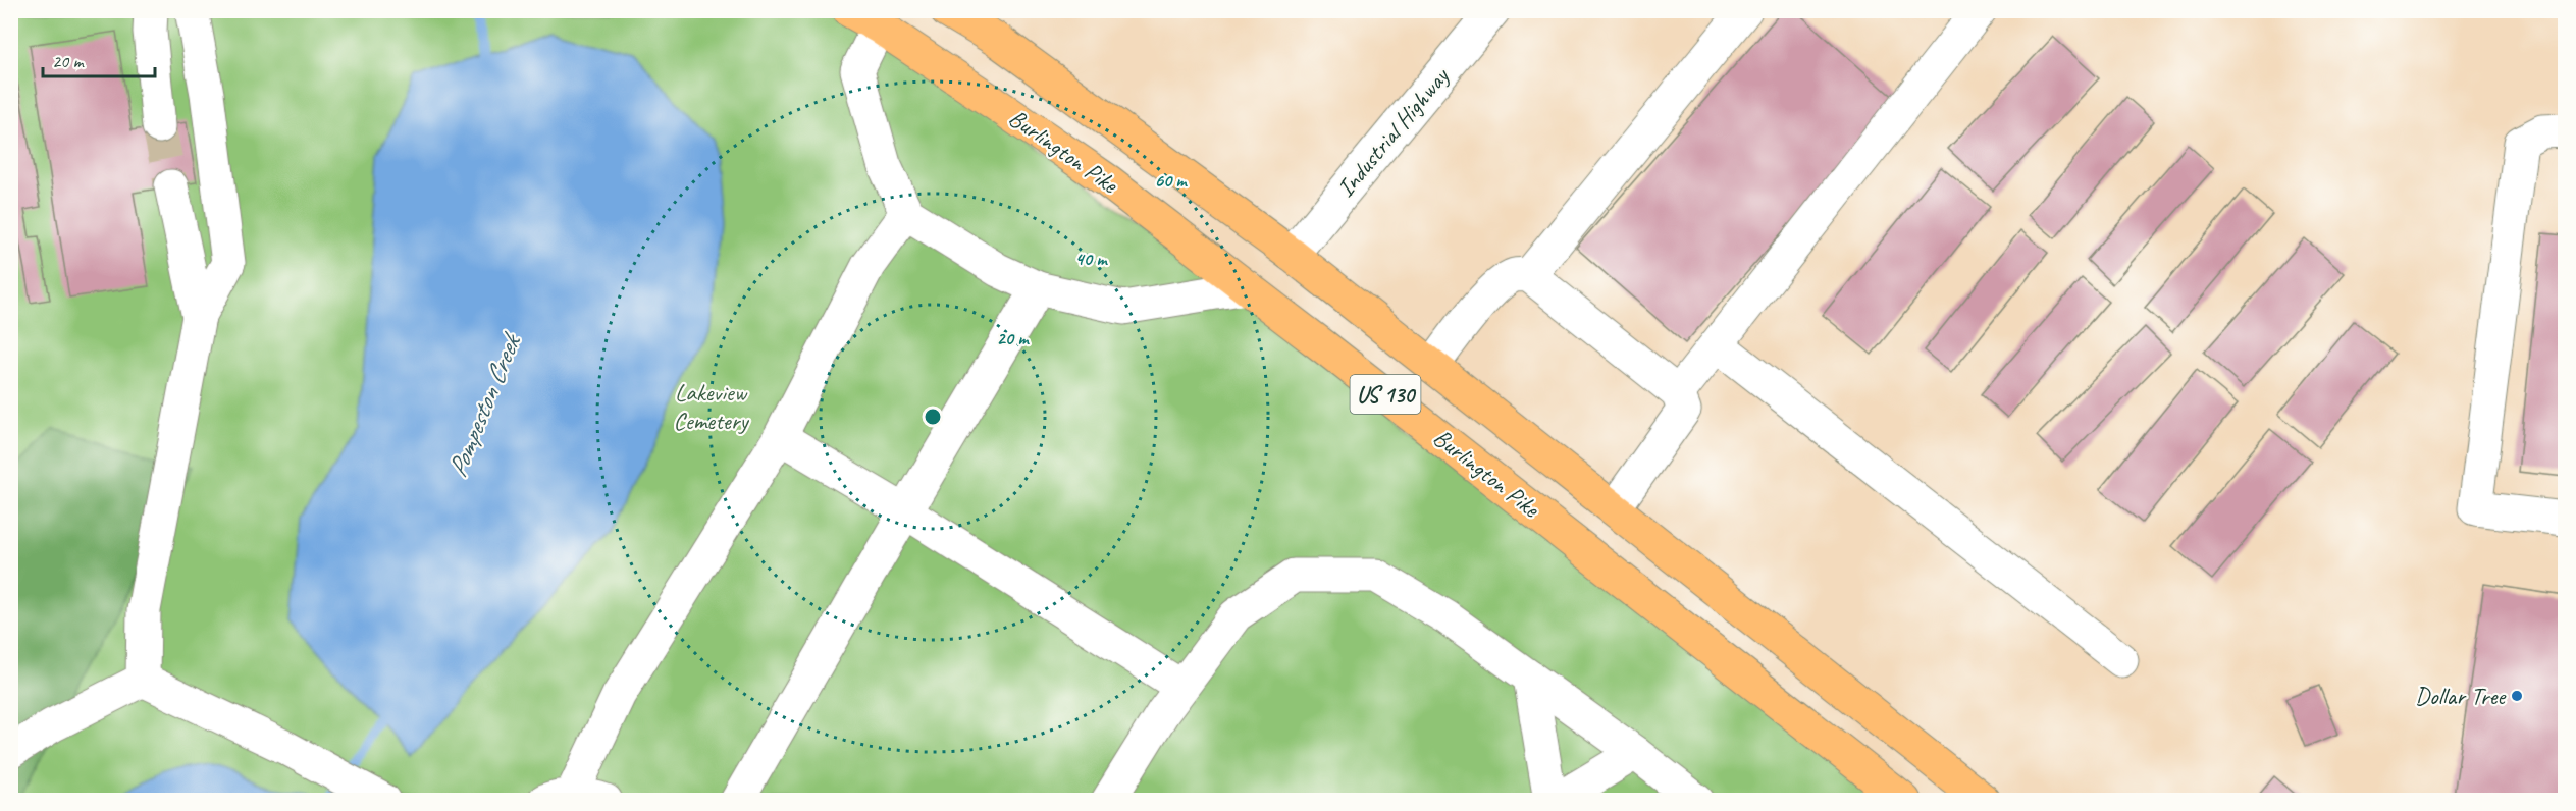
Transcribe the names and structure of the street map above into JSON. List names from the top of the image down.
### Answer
{
  "streets": {
    "highway": ["Burlington Pike", "US 130"],
    "street": ["Industrial Highway"]
  },
  "crossings": [
    ["Industrial Highway", "Burlington Pike"]
  ],
  "water": ["Pompeston Creek"],
  "parks": ["Lakeview Cemetery"],
  "places": ["Dollar Tree"],
  "scale_bar": "20 m",
  "rings": ["60 m", "40 m", "20 m"]
}
